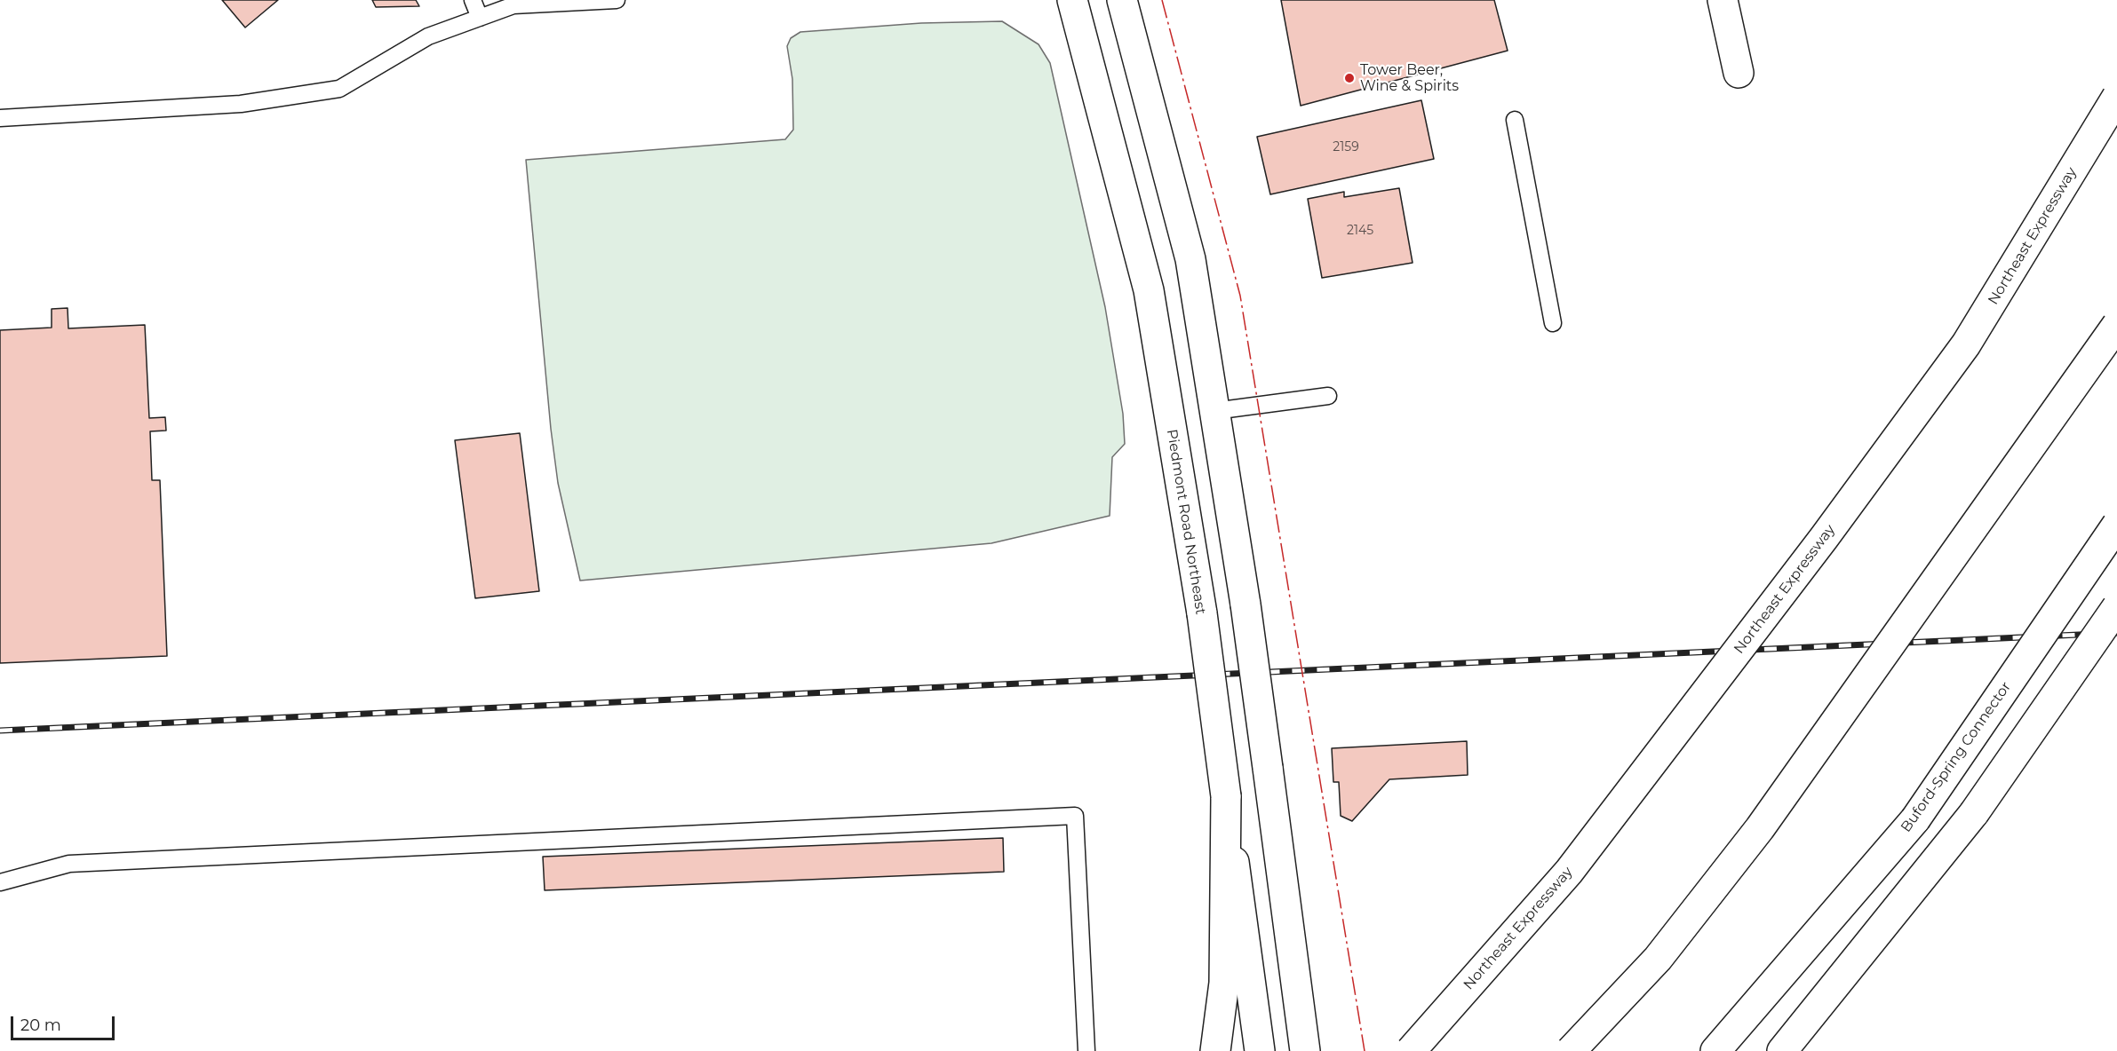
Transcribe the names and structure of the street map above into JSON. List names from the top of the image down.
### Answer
{
  "streets": {
    "main road": ["Northeast Expressway", "Piedmont Road Northeast", "Buford-Spring Connector"]
  },
  "places": ["Tower Beer, Wine & Spirits"],
  "house_numbers": ["2159", "2145"],
  "scale_bar": "20 m"
}
